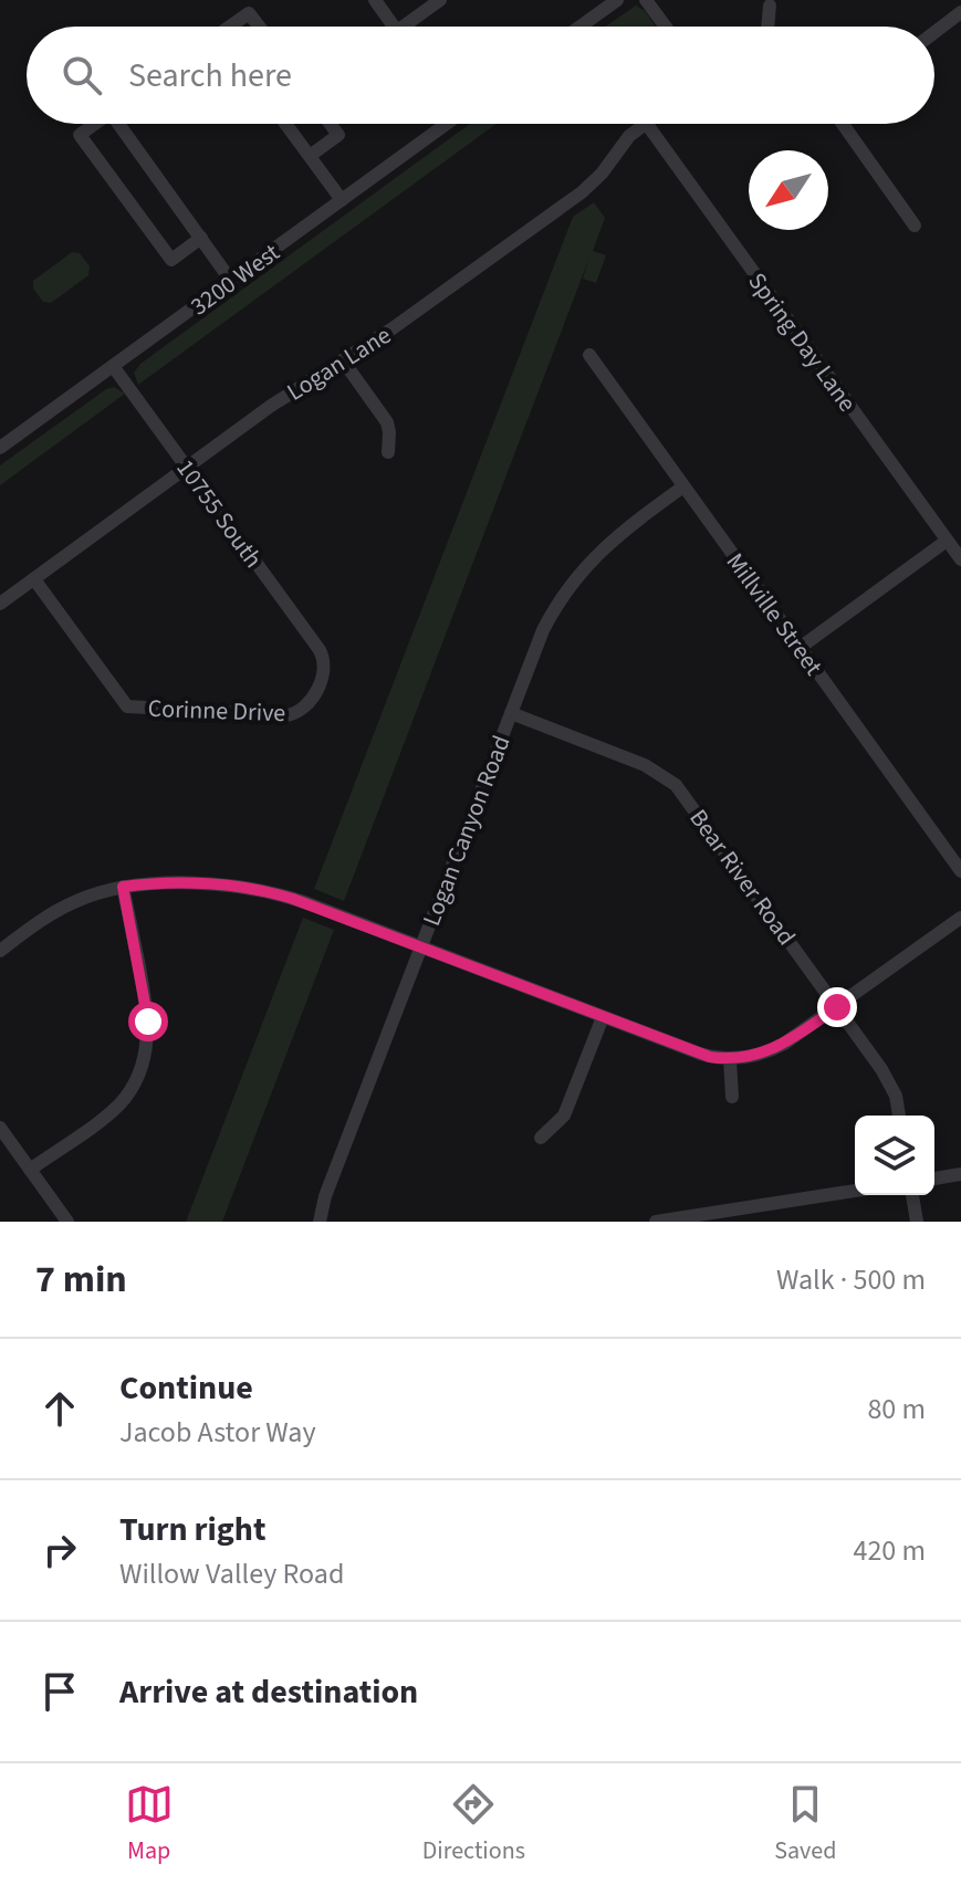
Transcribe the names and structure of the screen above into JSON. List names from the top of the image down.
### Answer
{
  "streets": {
    "street": [
      "3200 West",
      "Spring Day Lane",
      "Logan Lane",
      "10755 South",
      "Millville Street",
      "Corinne Drive",
      "Logan Canyon Road",
      "Bear River Road"
    ]
  },
  "crossings": [
    ["3200 West", "10755 South"],
    ["Logan Lane", "10755 South"],
    ["Logan Lane", "Corinne Drive"],
    ["10755 South", "Corinne Drive"],
    ["Millville Street", "Logan Canyon Road"],
    ["Logan Canyon Road", "Bear River Road"]
  ],
  "north": "bottom left",
  "page": {
    "search": "Search here",
    "heading": ["7 min", "Walk · 500 m"],
    "list": [
      ["Continue", "Jacob Astor Way", "80 m"],
      ["Turn right", "Willow Valley Road", "420 m"],
      "Arrive at destination"
    ],
    "nav": ["Map", "Directions", "Saved"]
  }
}
